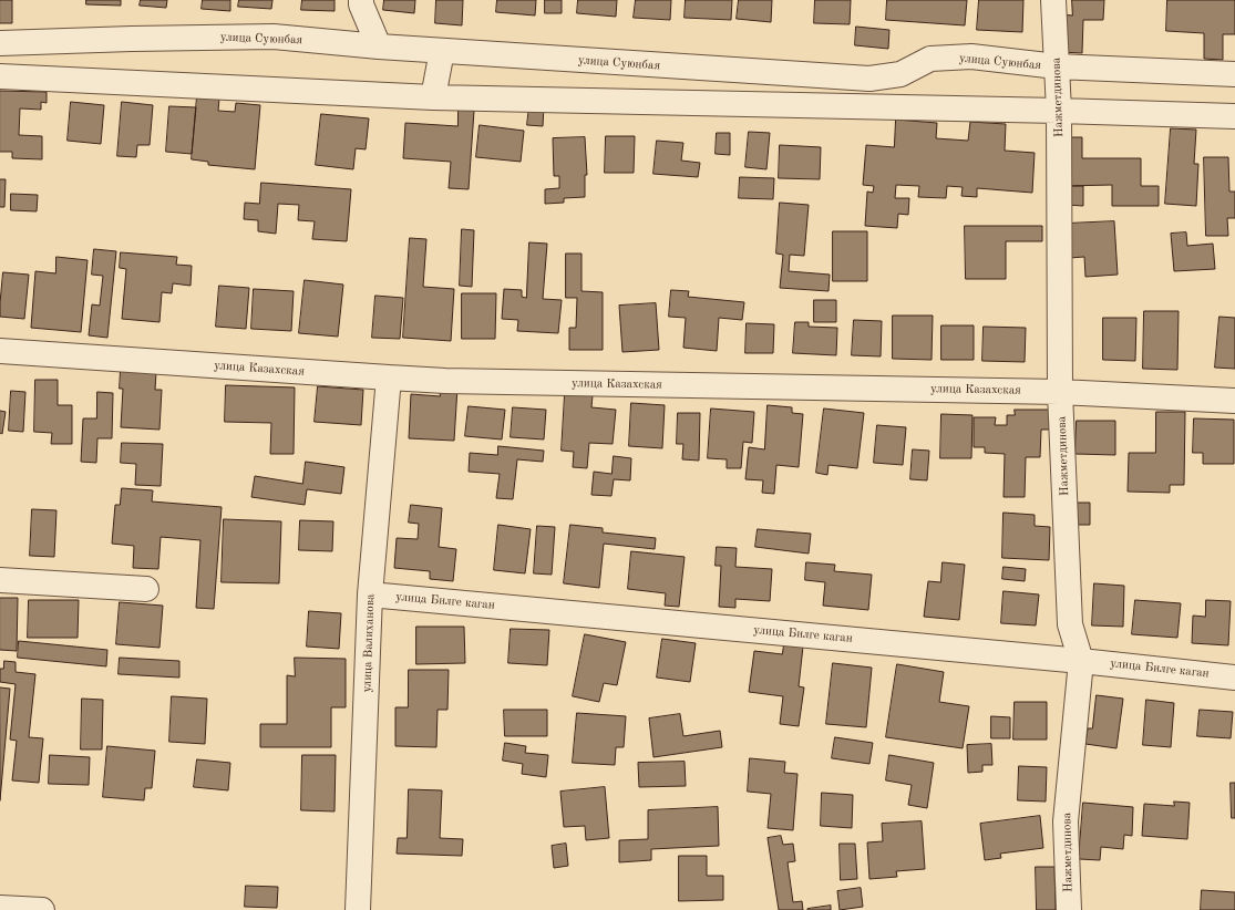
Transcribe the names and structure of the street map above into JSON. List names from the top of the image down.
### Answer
{
  "streets": {
    "street": [
      "улица Суюнбая",
      "Нажметдинова",
      "улица Казахская",
      "улица Билге каган",
      "улица Валиханова"
    ]
  },
  "crossings": [
    ["улица Суюнбая", "Нажметдинова"],
    ["Нажметдинова", "улица Казахская"],
    ["Нажметдинова", "улица Билге каган"],
    ["улица Казахская", "улица Валиханова"],
    ["улица Билге каган", "улица Валиханова"]
  ]
}
